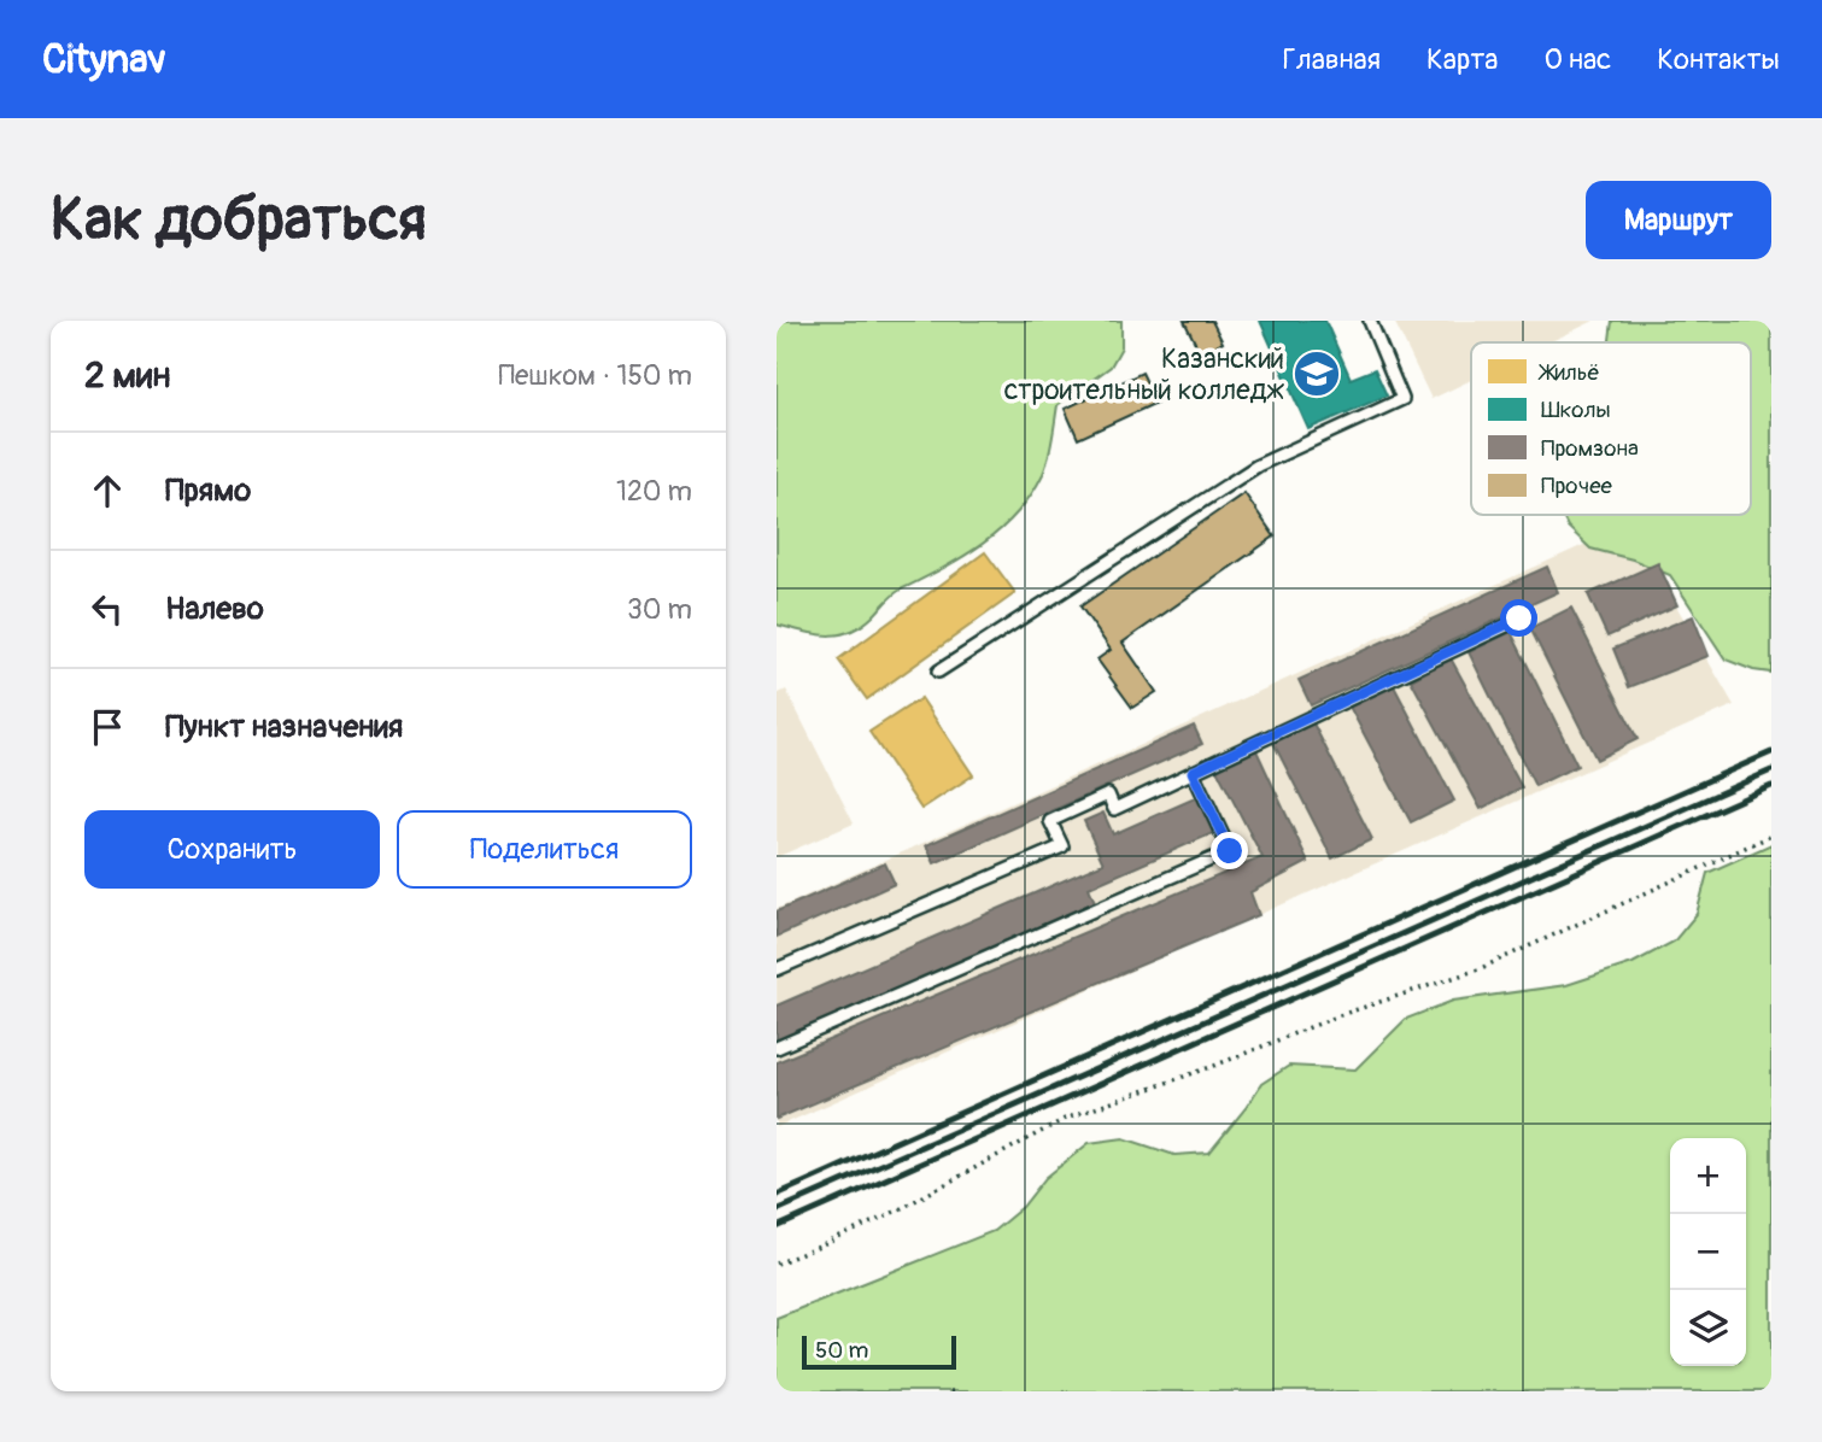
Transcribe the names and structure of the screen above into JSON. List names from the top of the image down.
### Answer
{
  "places": {
    "school or university": ["Казанский строительный колледж"]
  },
  "legend": [
    "Жильё",
    "Школы",
    "Промзона",
    "Прочее"
  ],
  "scale_bar": "50 m",
  "page": {
    "header": "Citynav",
    "nav": [
      "Главная",
      "Карта",
      "О нас",
      "Контакты"
    ],
    "buttons": [
      "Маршрут",
      ["Сохранить", "Поделиться"]
    ],
    "title": "Как добраться",
    "heading": ["2 мин", "Пешком · 150 m"],
    "list": [
      ["Прямо", "120 m"],
      ["Налево", "30 m"],
      "Пункт назначения"
    ],
    "map_buttons": ["+", "−"],
    "scale": "50 m"
  }
}
